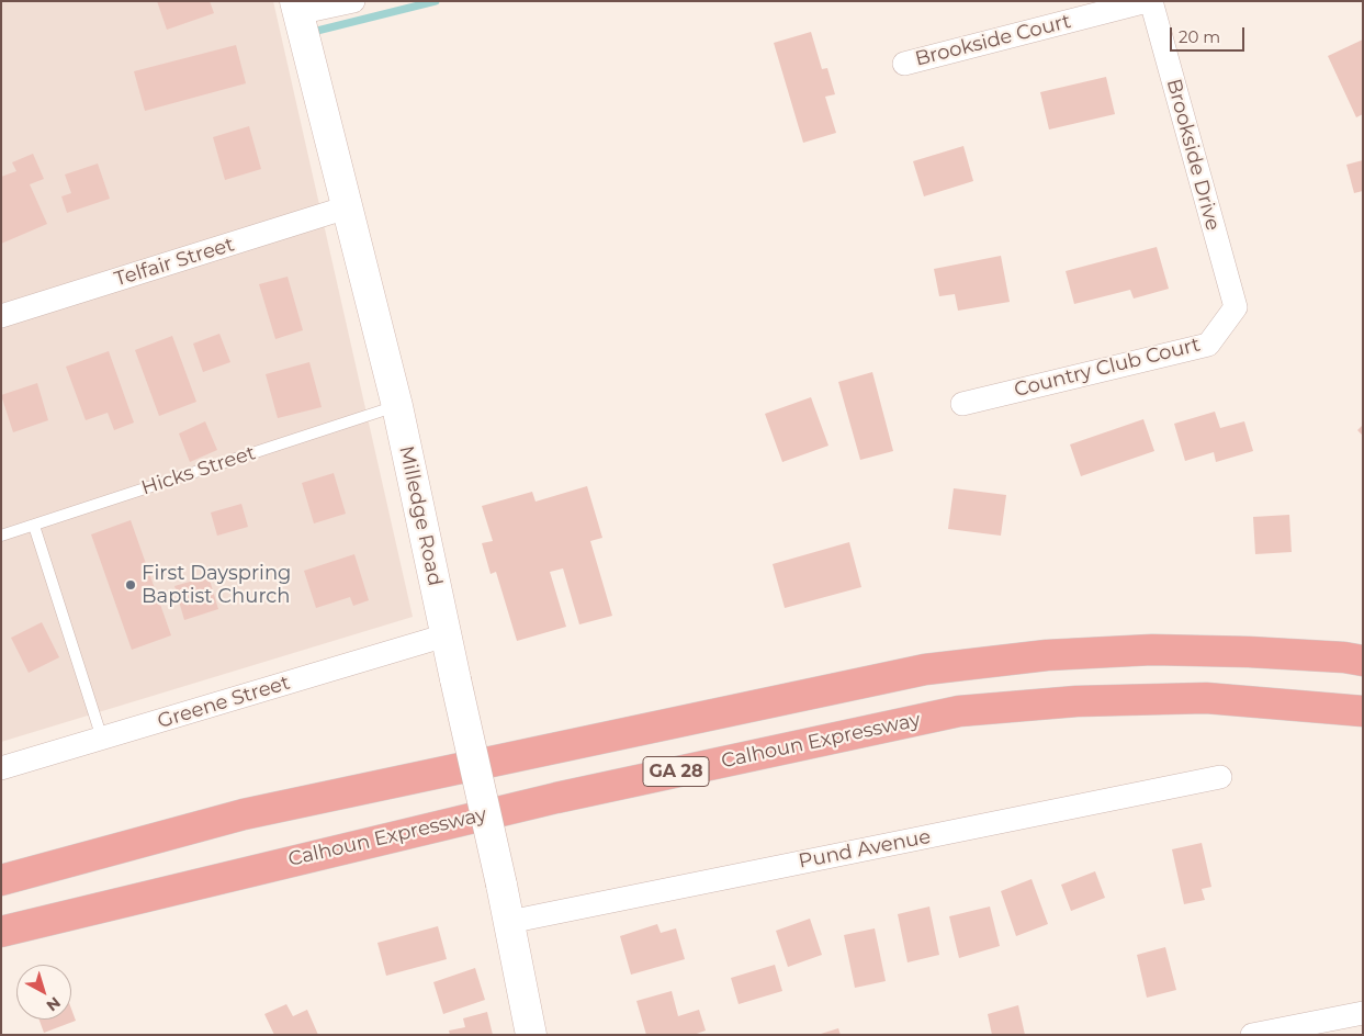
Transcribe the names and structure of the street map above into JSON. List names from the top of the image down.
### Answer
{
  "streets": {
    "highway": ["Calhoun Expressway", "GA 28"],
    "street": [
      "Brookside Court",
      "Brookside Drive",
      "Telfair Street",
      "Country Club Court",
      "Milledge Road",
      "Greene Street",
      "Pund Avenue"
    ],
    "lane": ["Hicks Street"]
  },
  "crossings": [
    ["Brookside Drive", "Country Club Court"],
    ["Telfair Street", "Milledge Road"],
    ["Hicks Street", "Milledge Road"],
    ["Milledge Road", "Greene Street"],
    ["Milledge Road", "Pund Avenue"]
  ],
  "places": ["First Dayspring Baptist Church"],
  "scale_bar": "20 m",
  "north": "bottom right"
}
